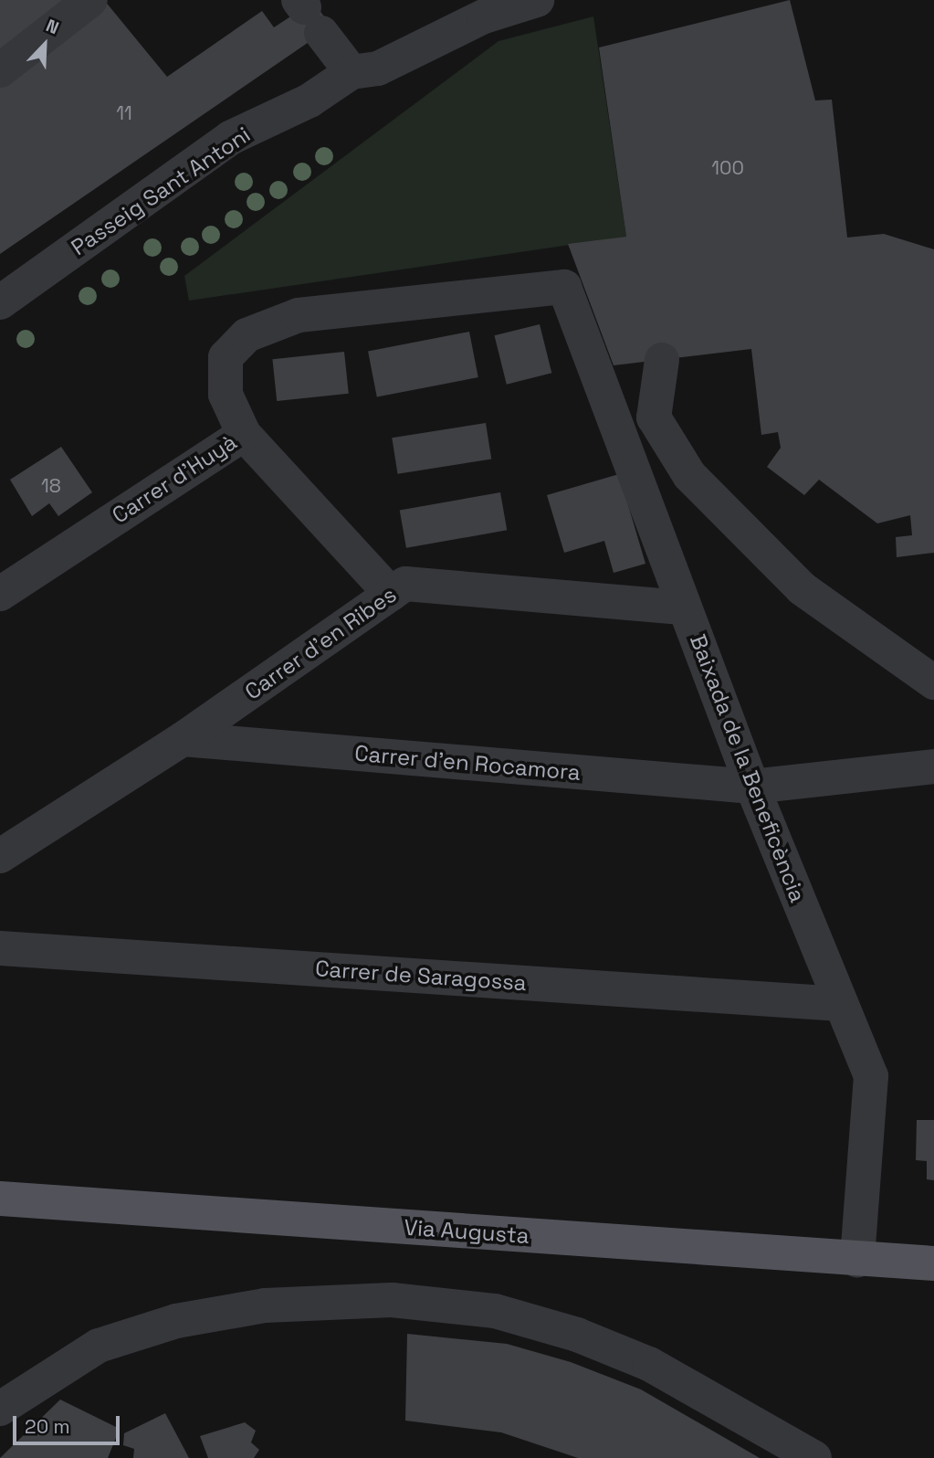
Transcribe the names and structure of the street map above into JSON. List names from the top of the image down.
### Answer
{
  "streets": {
    "main road": ["Via Augusta"],
    "street": [
      "Passeig Sant Antoni",
      "Carrer d'Huyà",
      "Carrer d'en Ribes",
      "Carrer d'en Rocamora",
      "Baixada de la Beneficència",
      "Carrer de Saragossa"
    ]
  },
  "crossings": [
    ["Carrer d'Huyà", "Baixada de la Beneficència"],
    ["Carrer d'en Ribes", "Carrer d'en Rocamora"],
    ["Carrer d'en Ribes", "Baixada de la Beneficència"],
    ["Carrer d'en Rocamora", "Baixada de la Beneficència"],
    ["Baixada de la Beneficència", "Carrer de Saragossa"],
    ["Baixada de la Beneficència", "Via Augusta"]
  ],
  "house_numbers": ["11", "100", "18"],
  "scale_bar": "20 m",
  "north": "top right"
}
